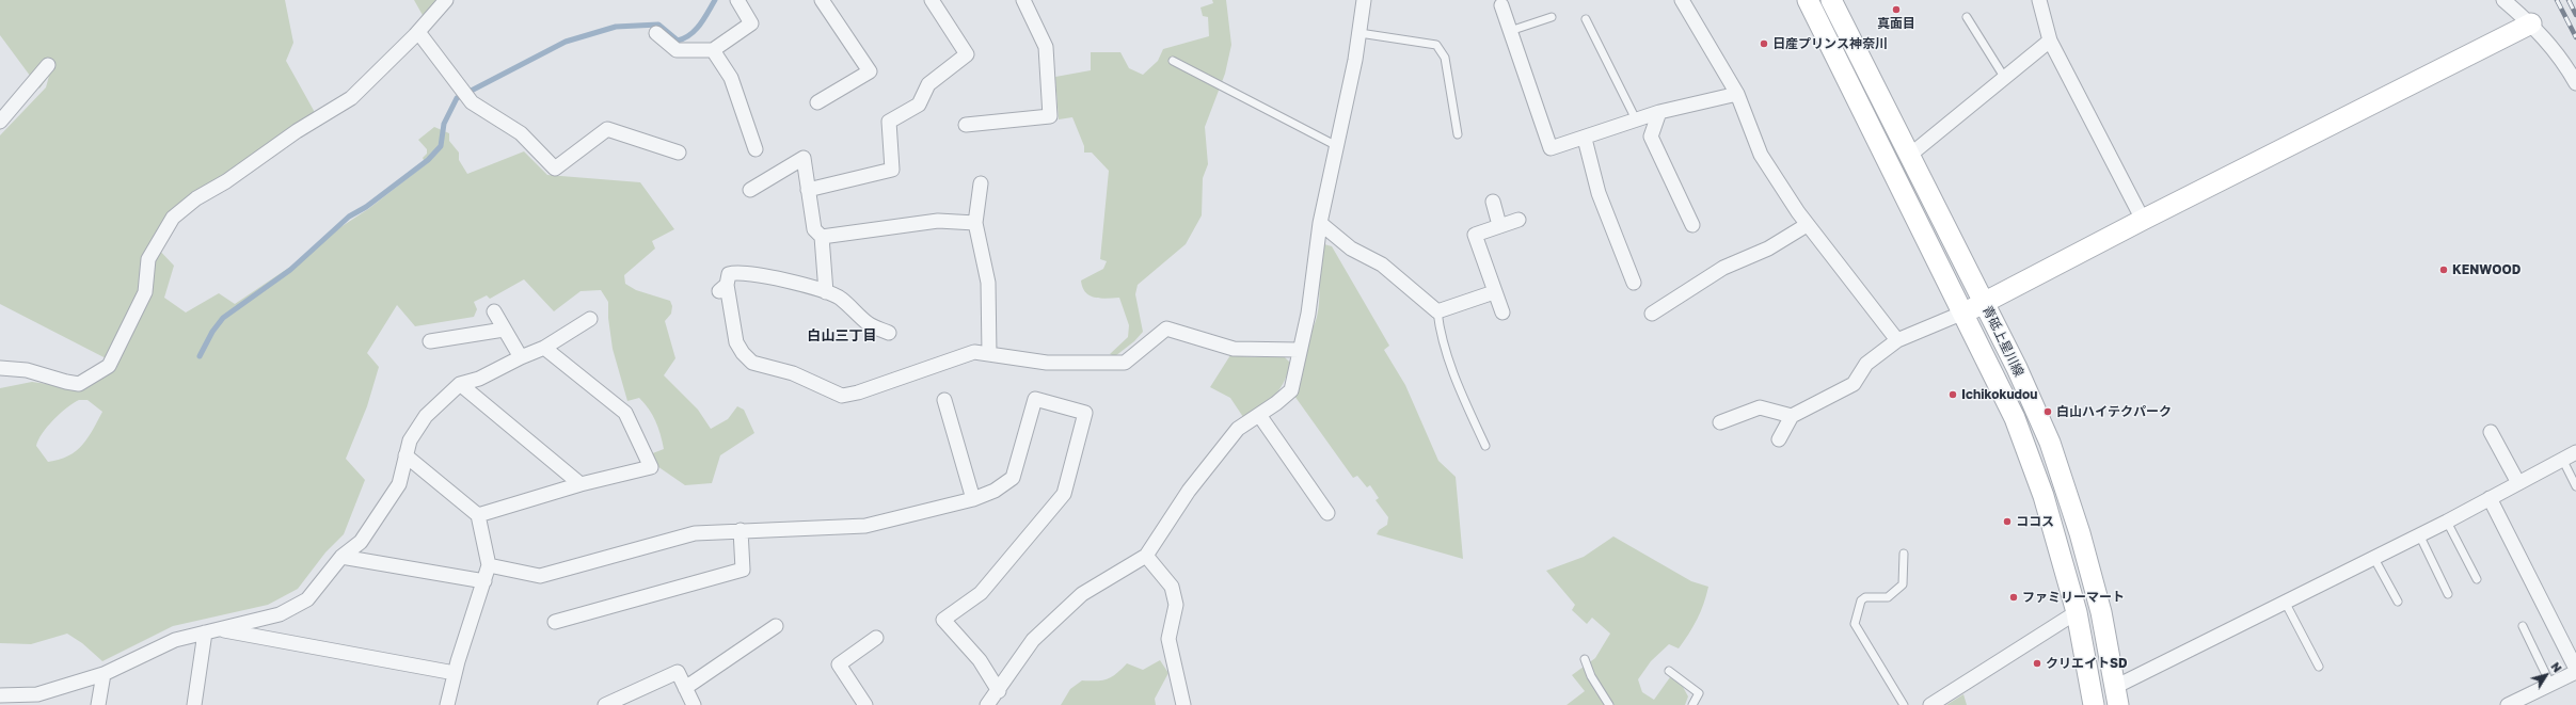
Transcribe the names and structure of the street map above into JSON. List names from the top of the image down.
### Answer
{
  "streets": {
    "main road": ["青砥上星川線"]
  },
  "districts": ["白山三丁目"],
  "places": [
    "真面目",
    "日産プリンス神奈川",
    "KENWOOD",
    "Ichikokudou",
    "白山ハイテクパーク",
    "ココス",
    "ファミリーマート",
    "クリエイトSD"
  ],
  "north": "top right"
}
